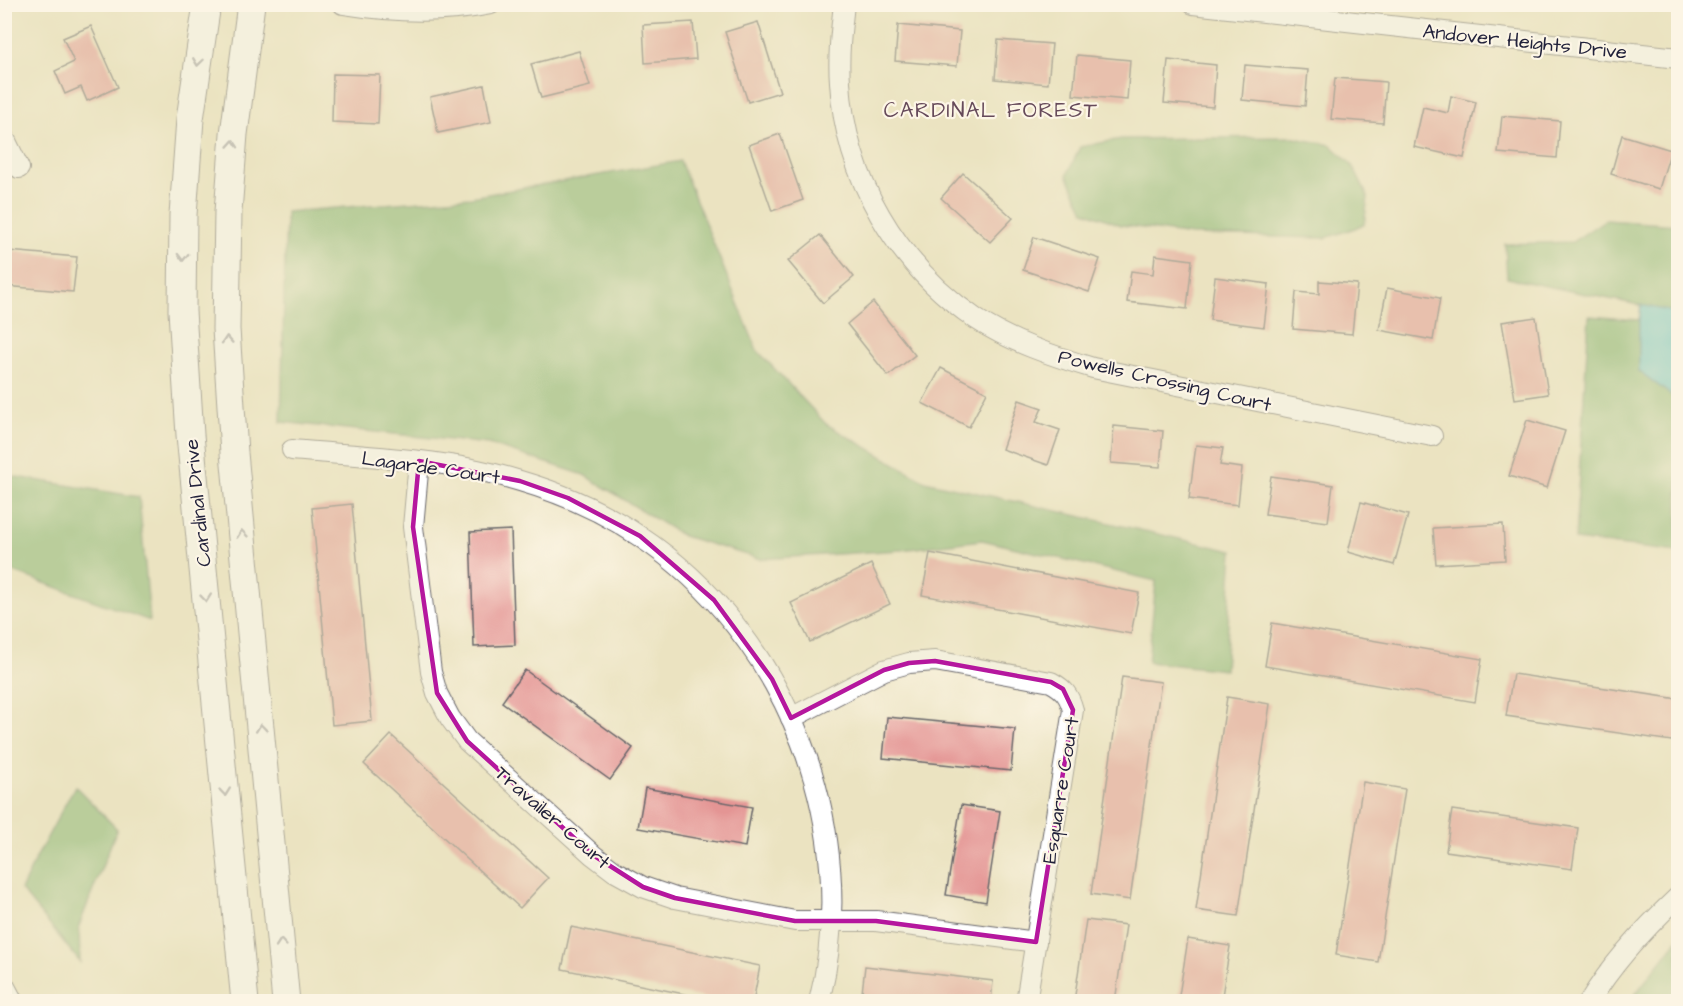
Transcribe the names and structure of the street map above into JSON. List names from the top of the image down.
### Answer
{
  "streets": {
    "main road": ["Cardinal Drive"],
    "street": [
      "Andover Heights Drive",
      "Powells Crossing Court",
      "Lagarde Court",
      "Esquarre Court",
      "Travailer Court"
    ]
  },
  "crossings": [
    ["Lagarde Court", "Esquarre Court"],
    ["Lagarde Court", "Travailer Court"],
    ["Esquarre Court", "Travailer Court"]
  ],
  "districts": ["CARDINAL FOREST"]
}
